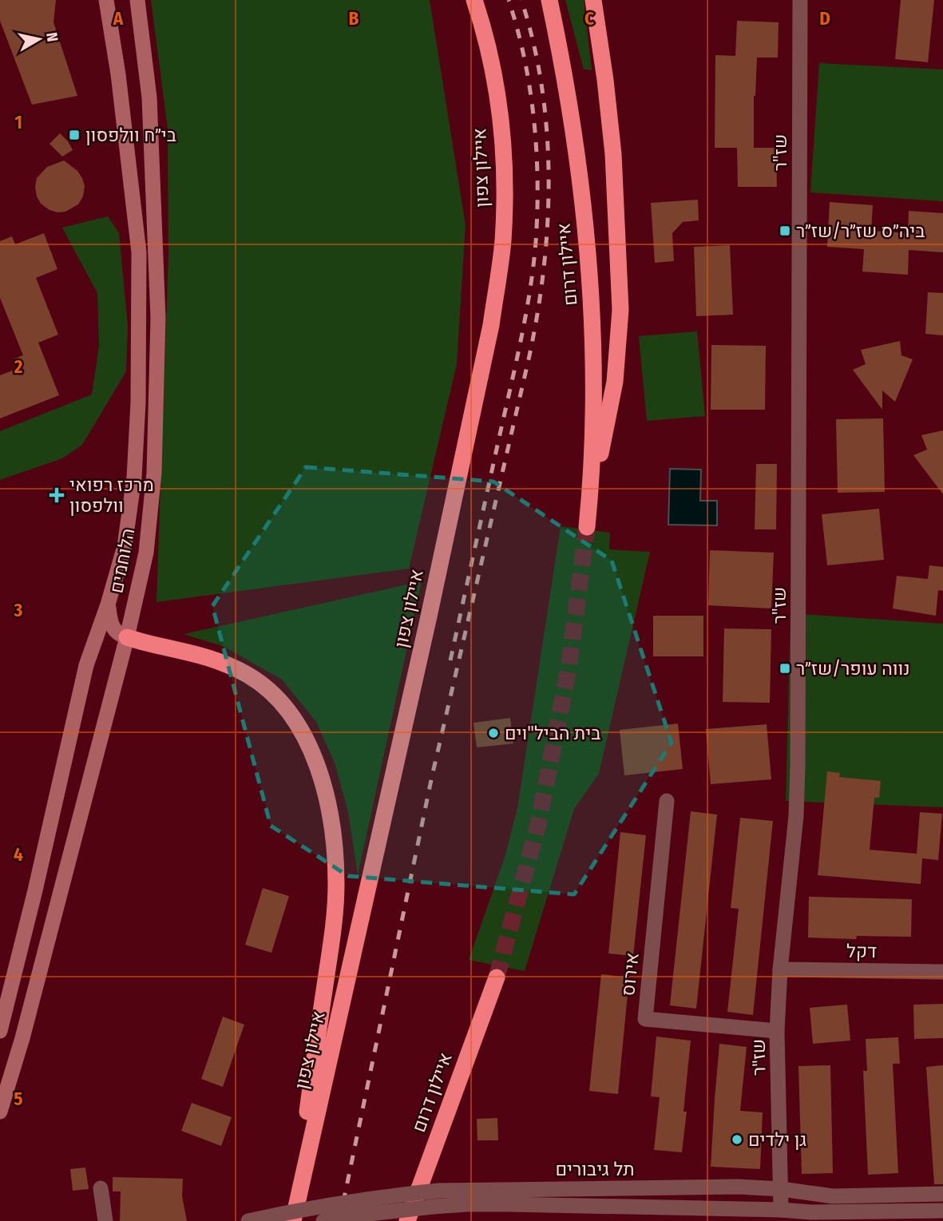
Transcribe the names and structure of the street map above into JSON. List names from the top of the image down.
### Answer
{
  "streets": {
    "highway": ["איילון צפון", "איילון דרום"],
    "main road": ["הלוחמים"],
    "street": [
      "שז\"ר",
      "דקל",
      "אירוס",
      "תל גיבורים"
    ]
  },
  "crossings": [
    ["שז\"ר", "דקל"],
    ["שז\"ר", "אירוס"],
    ["שז\"ר", "תל גיבורים"]
  ],
  "places": {
    "transit": ["בי״ח וולפסון", "ביה״ס שז״ר/שז״ר", "נווה עופר/שז״ר"],
    "health": ["מרכז רפואי וולפסון"],
    "other": ["בית הביל\"וים", "גן ילדים"]
  },
  "north": "right",
  "grid": {
    "columns": [
      "A",
      "B",
      "C",
      "D"
    ],
    "rows": [
      "1",
      "2",
      "3",
      "4",
      "5"
    ]
  }
}
